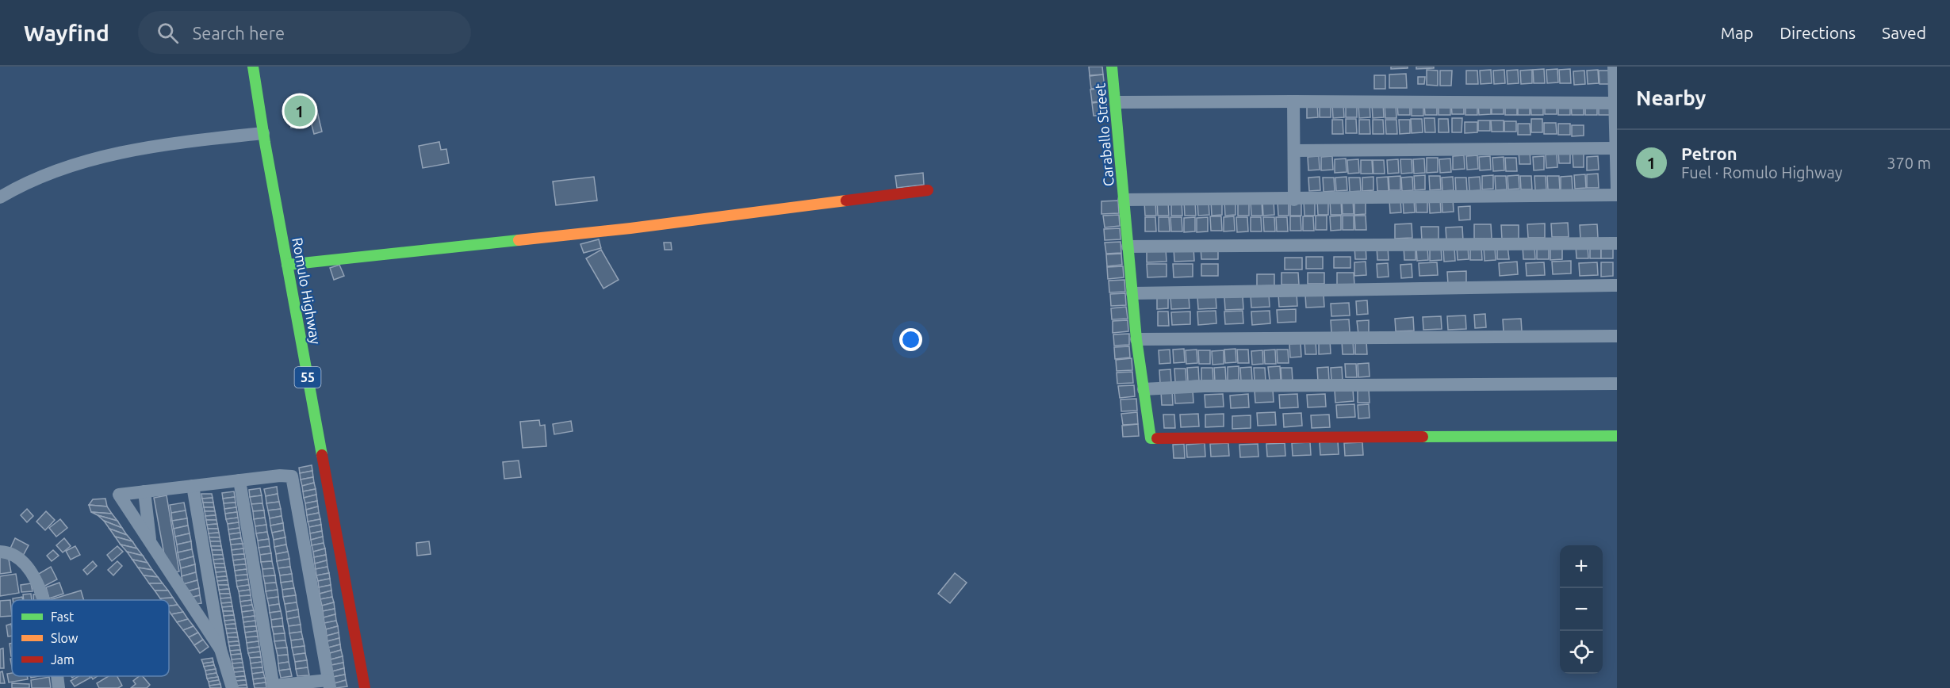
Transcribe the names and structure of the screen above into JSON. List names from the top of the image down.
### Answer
{
  "streets": {
    "main road": ["Caraballo Street", "Romulo Highway", "55"]
  },
  "legend": ["Fast", "Slow", "Jam"],
  "page": {
    "header": "Wayfind",
    "search": "Search here",
    "nav": ["Map", "Directions", "Saved"],
    "heading": "Nearby",
    "pins": "1",
    "list": [
      {
        "mark": "1",
        "name": "Petron",
        "note": "Fuel · Romulo Highway",
        "value": "370 m"
      }
    ],
    "map_buttons": ["+", "−"]
  }
}
